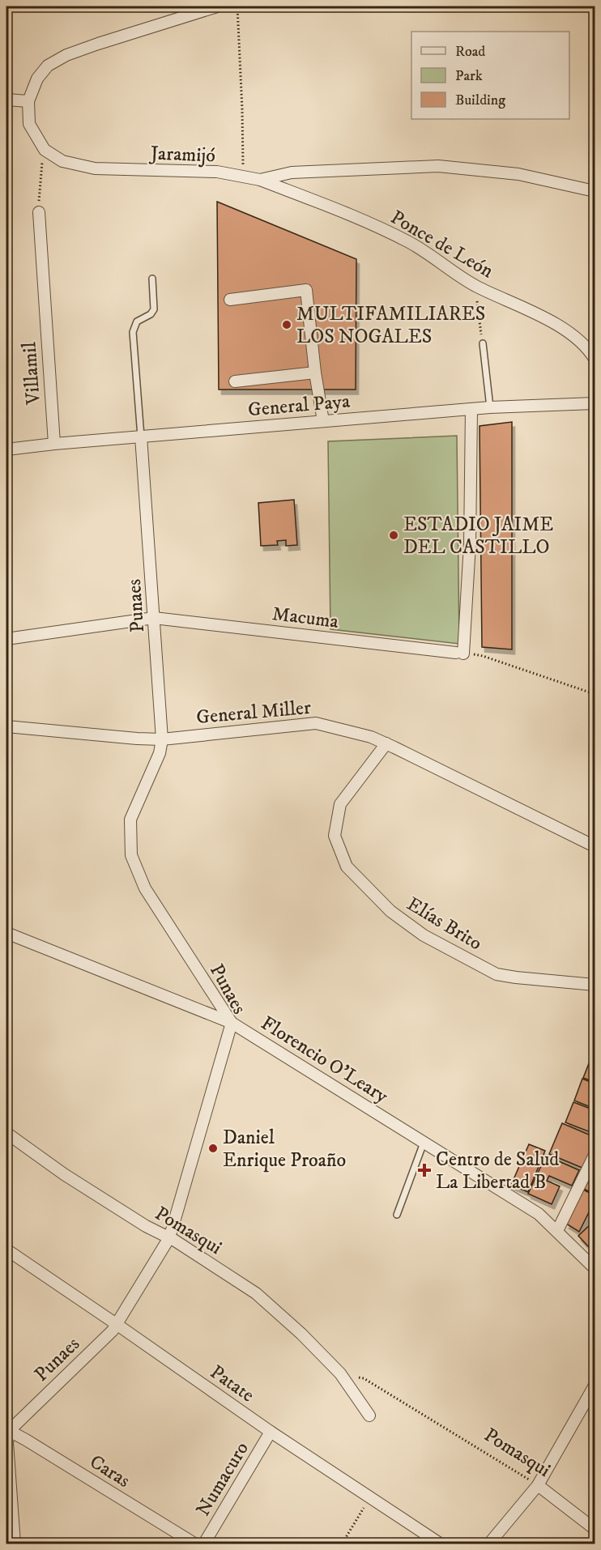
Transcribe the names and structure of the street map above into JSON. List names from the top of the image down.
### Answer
{
  "streets": {
    "street": [
      "Jaramijó",
      "Ponce de León",
      "Villamil",
      "General Paya",
      "Punaes",
      "Macuma",
      "General Miller",
      "Elías Brito",
      "Florencio O'Leary",
      "Pomasqui",
      "Patate",
      "Caras",
      "Numacuro"
    ]
  },
  "crossings": [
    ["Jaramijó", "Ponce de León"],
    ["Villamil", "General Paya"],
    ["General Paya", "Punaes"],
    ["Punaes", "Macuma"],
    ["Punaes", "General Miller"],
    ["Punaes", "Florencio O'Leary"],
    ["Punaes", "Pomasqui"],
    ["Punaes", "Patate"],
    ["Punaes", "Caras"],
    ["General Miller", "Elías Brito"],
    ["Patate", "Numacuro"]
  ],
  "places": {
    "other": ["MULTIFAMILIARES LOS NOGALES", "ESTADIO JAIME DEL CASTILLO", "Daniel Enrique Proaño"],
    "health": ["Centro de Salud La Libertad B"]
  },
  "legend": ["Road", "Park", "Building"]
}
